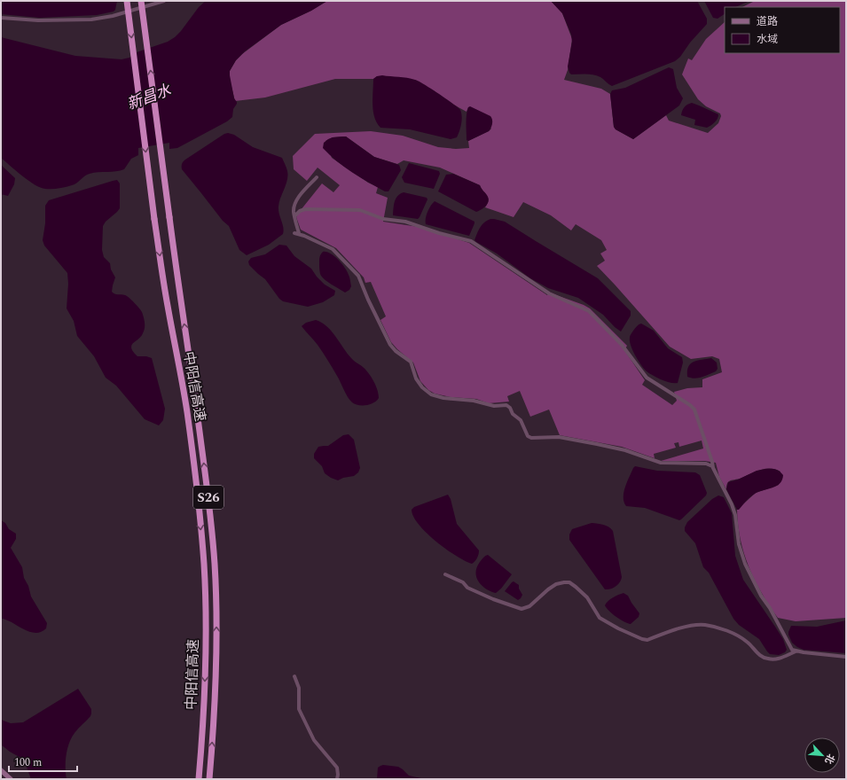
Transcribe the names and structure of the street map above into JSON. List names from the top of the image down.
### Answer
{
  "streets": {
    "highway": ["中阳信高速", "S26"]
  },
  "water": ["新昌水"],
  "legend": ["道路", "水域"],
  "scale_bar": "100 m",
  "north": "bottom right"
}
